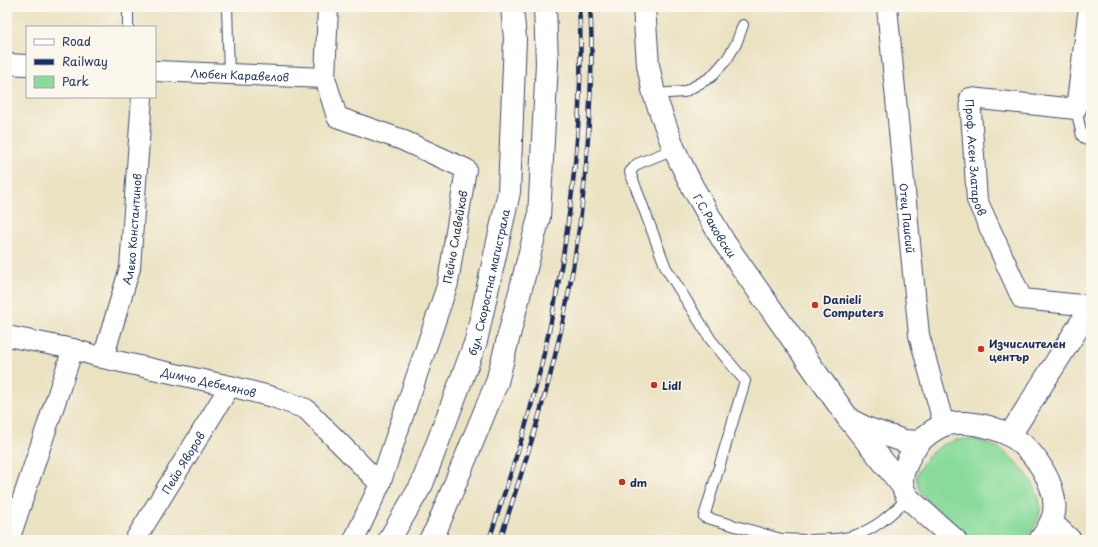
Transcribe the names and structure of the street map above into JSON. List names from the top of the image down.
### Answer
{
  "streets": {
    "main road": ["Г.С.Раковски", "бул. Скоростна магистрала"],
    "street": [
      "Любен Каравелов",
      "Проф. Асен Златаров",
      "Отец Паисий",
      "Алеко Константинов",
      "Пейчо Славейков",
      "Димчо Дебелянов",
      "Пейо Яворов"
    ]
  },
  "crossings": [
    ["Любен Каравелов", "Пейчо Славейков"],
    ["Алеко Константинов", "Димчо Дебелянов"],
    ["Пейчо Славейков", "Димчо Дебелянов"],
    ["Димчо Дебелянов", "Пейо Яворов"]
  ],
  "places": [
    "Danieli Computers",
    "Изчислителен център",
    "Lidl",
    "dm"
  ],
  "legend": ["Road", "Railway", "Park"]
}
